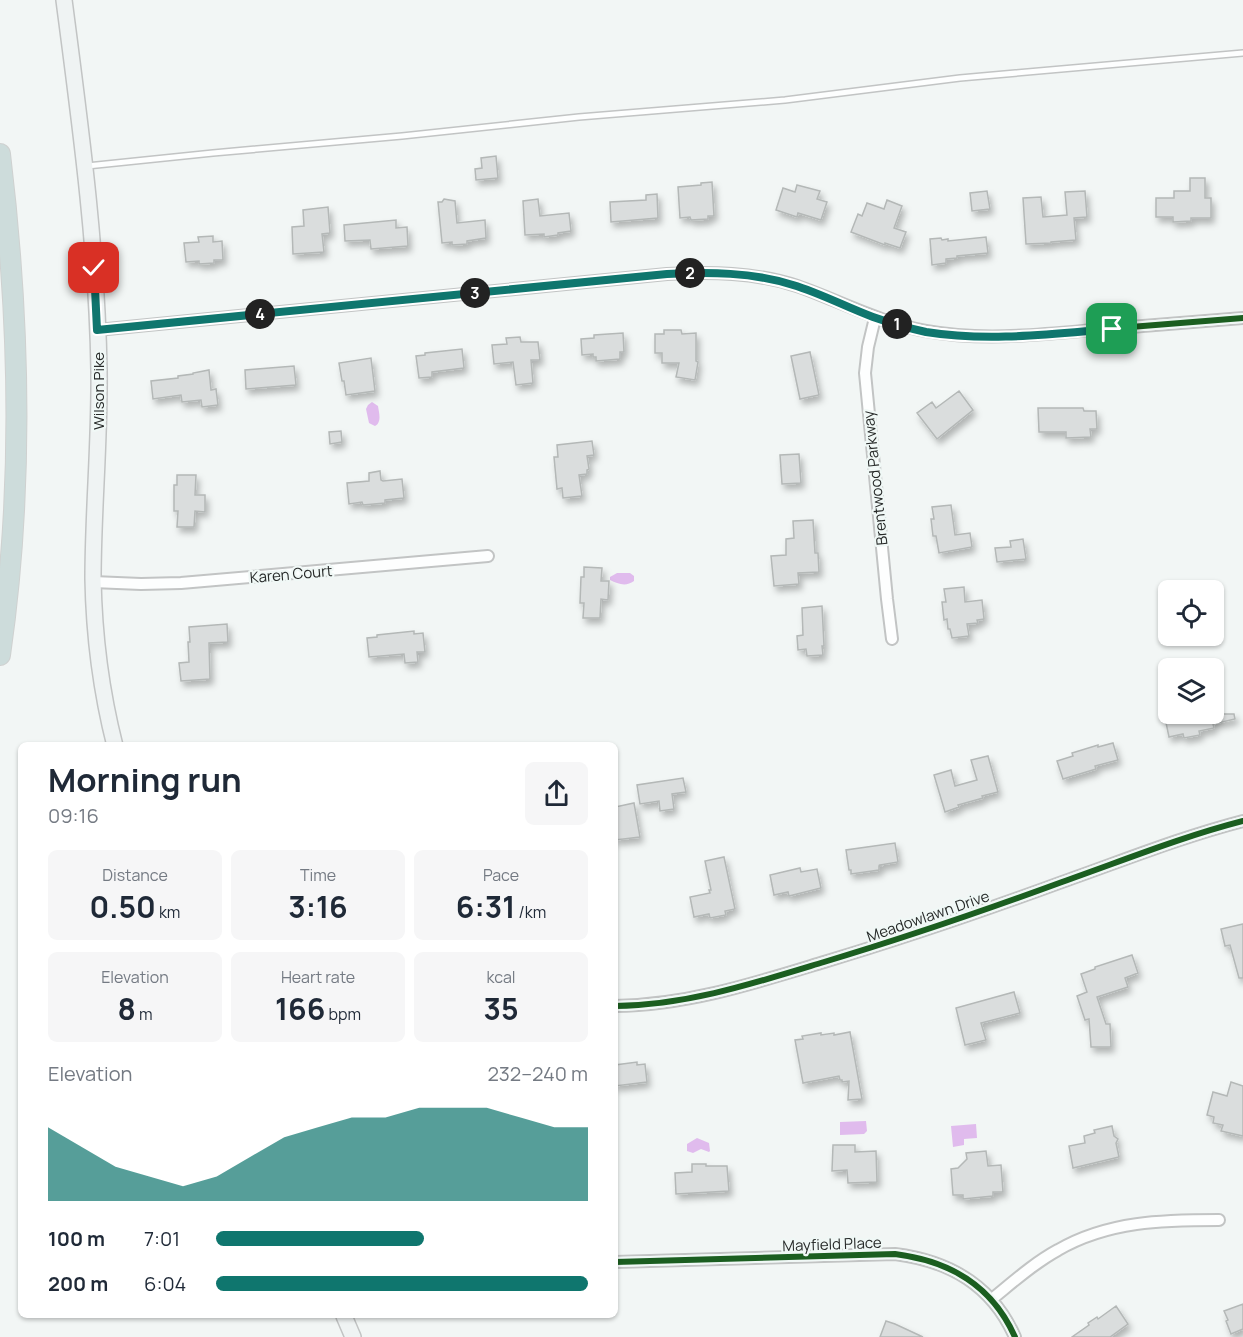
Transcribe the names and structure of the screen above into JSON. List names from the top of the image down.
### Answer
{
  "streets": {
    "main road": ["Wilson Pike"],
    "street": [
      "Brentwood Parkway",
      "Karen Court",
      "Meadowlawn Drive",
      "Mayfield Place"
    ]
  },
  "crossings": [
    ["Wilson Pike", "Karen Court"]
  ],
  "page": {
    "pins": [
      "2",
      "3",
      "4",
      "1"
    ],
    "heading": ["Morning run", "09:16"],
    "stats": [
      ["Distance", "0.50 km"],
      ["Time", "3:16"],
      ["Pace", "6:31 /km"],
      ["Elevation", "8 m"],
      ["Heart rate", "166 bpm"],
      ["kcal", "35"]
    ],
    "chart": ["Elevation", "232–240 m"],
    "list": [
      {
        "name": "100 m",
        "note": "7:01"
      },
      {
        "name": "200 m",
        "note": "6:04"
      }
    ]
  }
}
